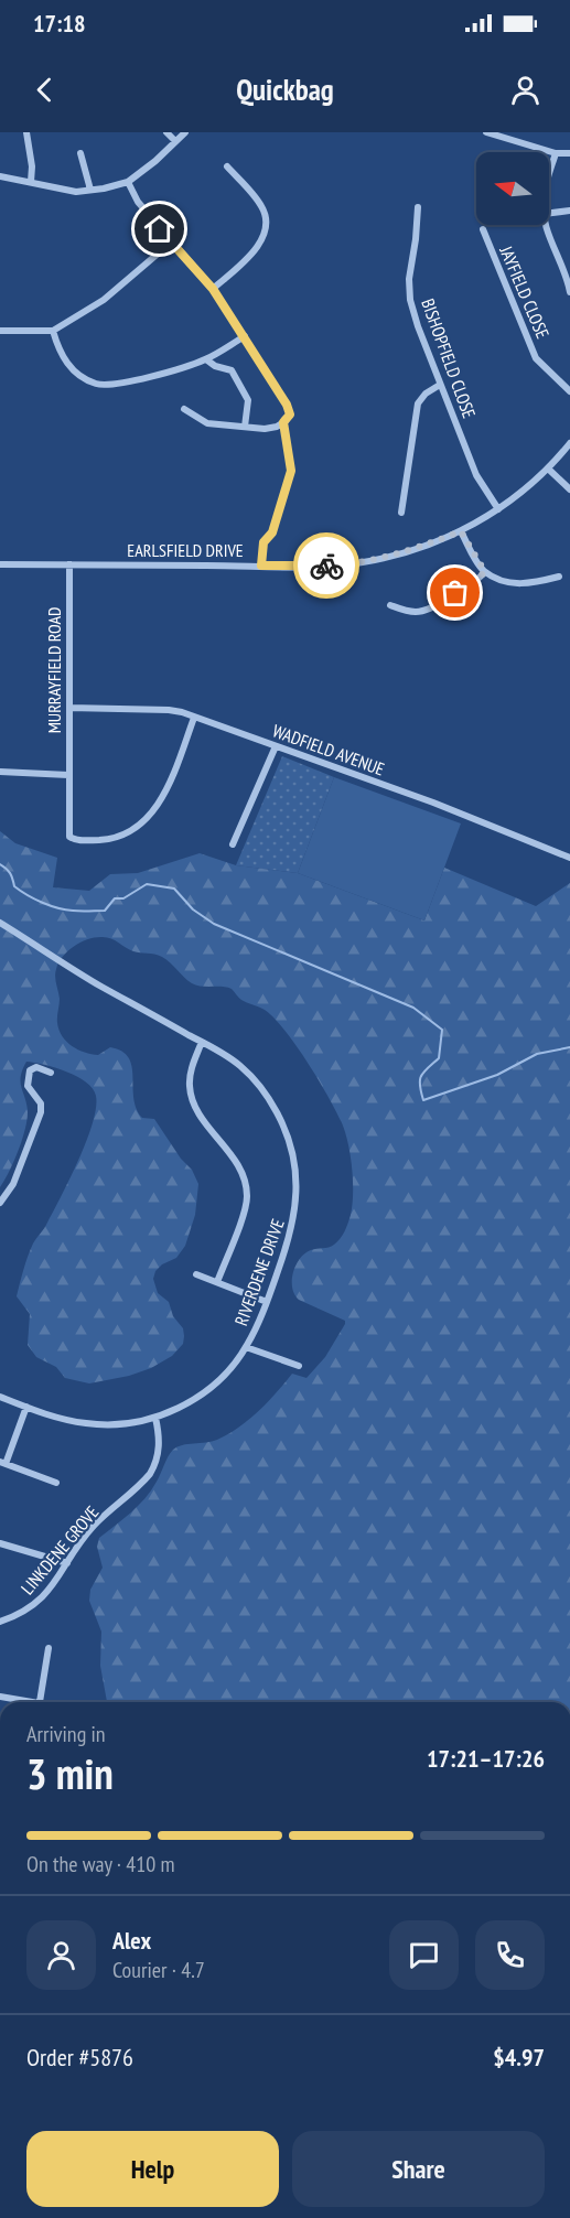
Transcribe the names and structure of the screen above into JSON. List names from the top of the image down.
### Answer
{
  "streets": {
    "street": [
      "JAYFIELD CLOSE",
      "BISHOPFIELD CLOSE",
      "EARLSFIELD DRIVE",
      "MURRAYFIELD ROAD",
      "WADFIELD AVENUE",
      "RIVERDENE DRIVE",
      "LINKDENE GROVE"
    ]
  },
  "crossings": [
    ["BISHOPFIELD CLOSE", "EARLSFIELD DRIVE"],
    ["EARLSFIELD DRIVE", "MURRAYFIELD ROAD"],
    ["MURRAYFIELD ROAD", "WADFIELD AVENUE"],
    ["RIVERDENE DRIVE", "LINKDENE GROVE"]
  ],
  "north": "left",
  "page": {
    "status": "17:18",
    "header": "Quickbag",
    "heading": ["3 min", "Arriving in", "17:21–17:26"],
    "panel": [
      "Alex",
      "Courier · 4.7",
      "Order #5876",
      "$4.97"
    ],
    "bar": "On the way · 410 m",
    "buttons": ["Help", "Share"]
  }
}
